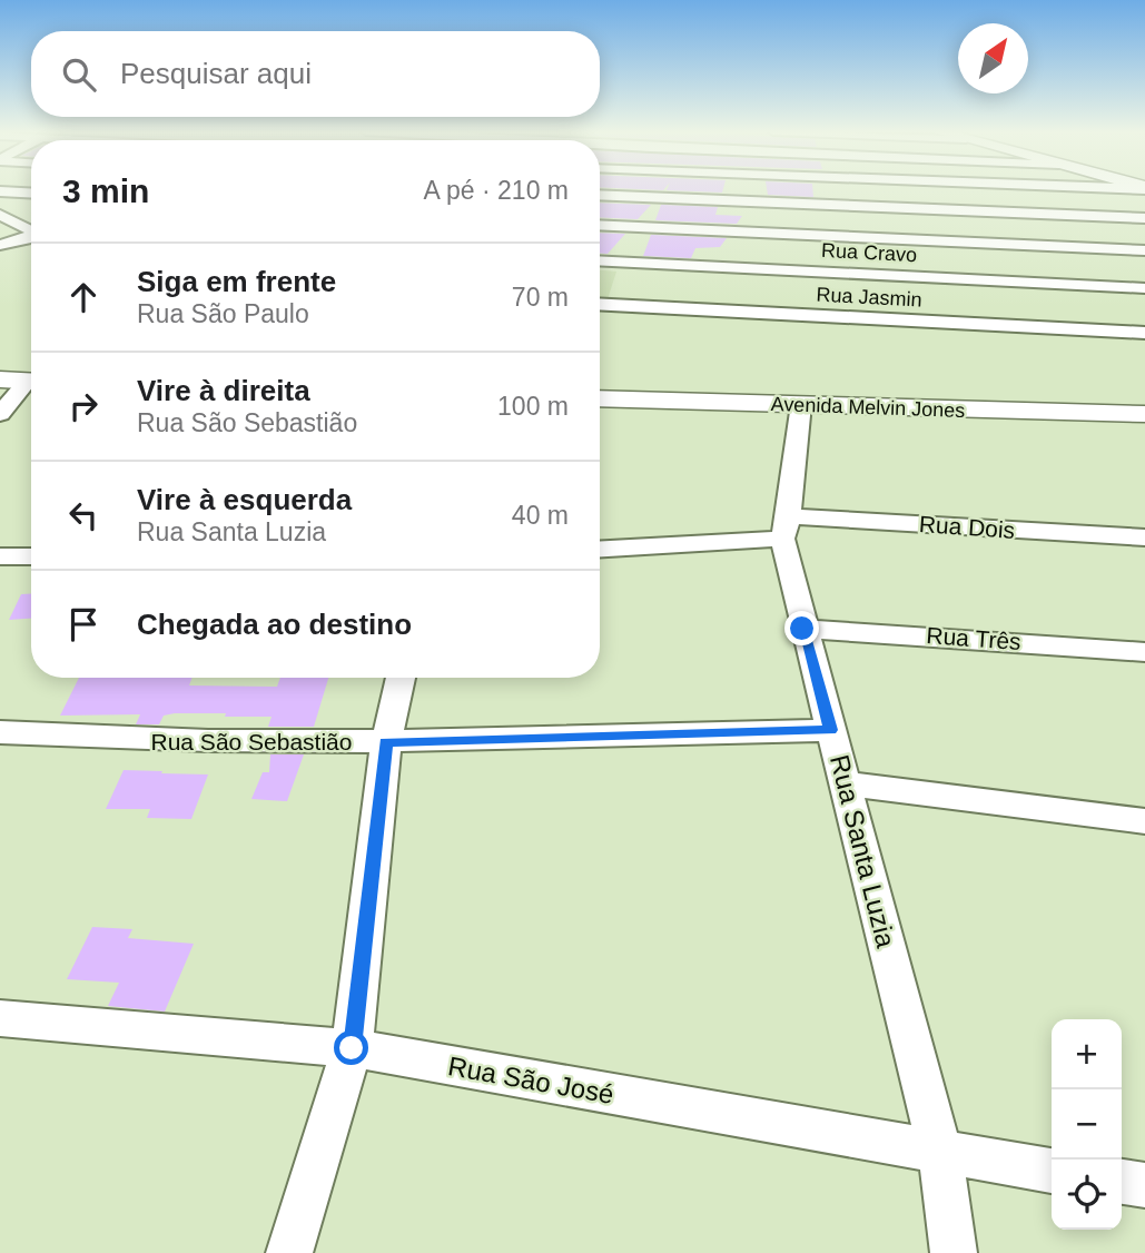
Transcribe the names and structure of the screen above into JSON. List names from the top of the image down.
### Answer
{
  "streets": {
    "main road": ["Avenida Melvin Jones"],
    "street": [
      "Rua Cravo",
      "Rua Jasmin",
      "Rua Dois",
      "Rua Três",
      "Rua São Sebastião",
      "Rua Santa Luzia",
      "Rua São José"
    ]
  },
  "crossings": [
    ["Avenida Melvin Jones", "Rua Santa Luzia"],
    ["Rua Dois", "Rua Santa Luzia"],
    ["Rua Três", "Rua Santa Luzia"],
    ["Rua São Sebastião", "Rua Santa Luzia"],
    ["Rua Santa Luzia", "Rua São José"]
  ],
  "north": "top right",
  "page": {
    "search": "Pesquisar aqui",
    "heading": ["3 min", "A pé · 210 m"],
    "list": [
      ["Siga em frente", "Rua São Paulo", "70 m"],
      ["Vire à direita", "Rua São Sebastião", "100 m"],
      ["Vire à esquerda", "Rua Santa Luzia", "40 m"],
      "Chegada ao destino"
    ],
    "map_buttons": ["+", "−"]
  }
}
